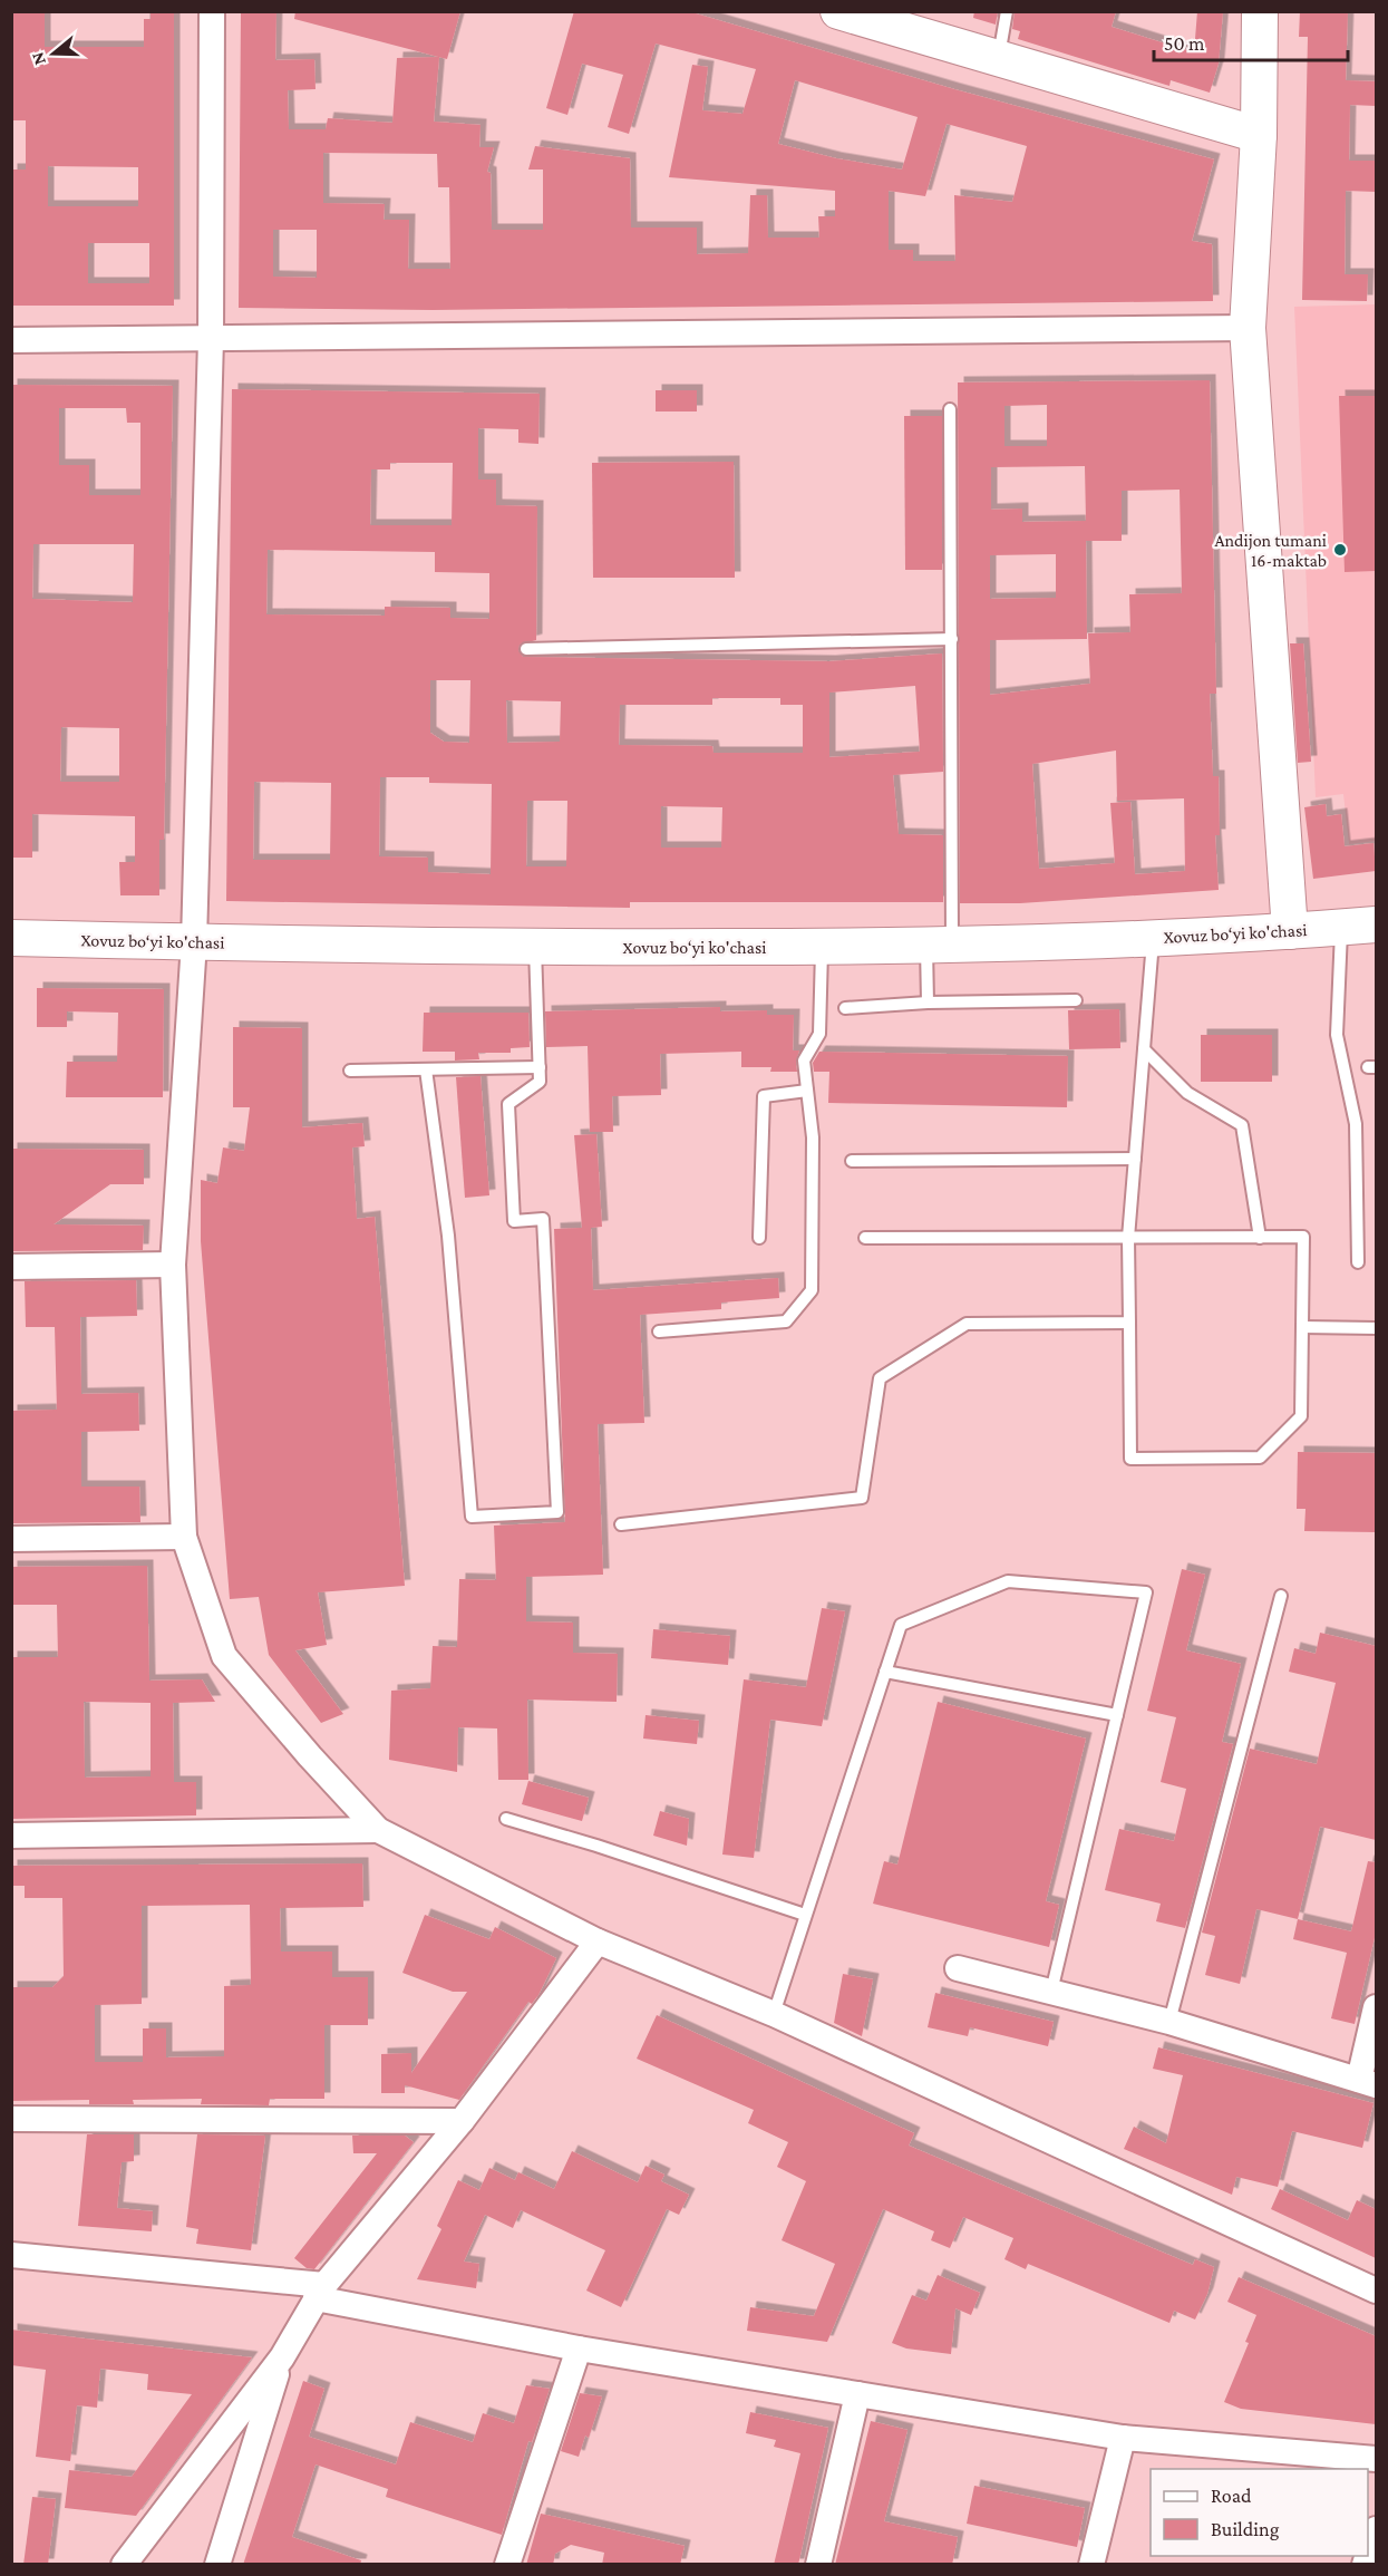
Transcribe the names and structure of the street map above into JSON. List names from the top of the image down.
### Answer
{
  "streets": {
    "street": ["Xovuz bo‘yi ko'chasi"]
  },
  "places": ["Andijon tumani 16-maktab"],
  "legend": ["Road", "Building"],
  "scale_bar": "50 m",
  "north": "left"
}
